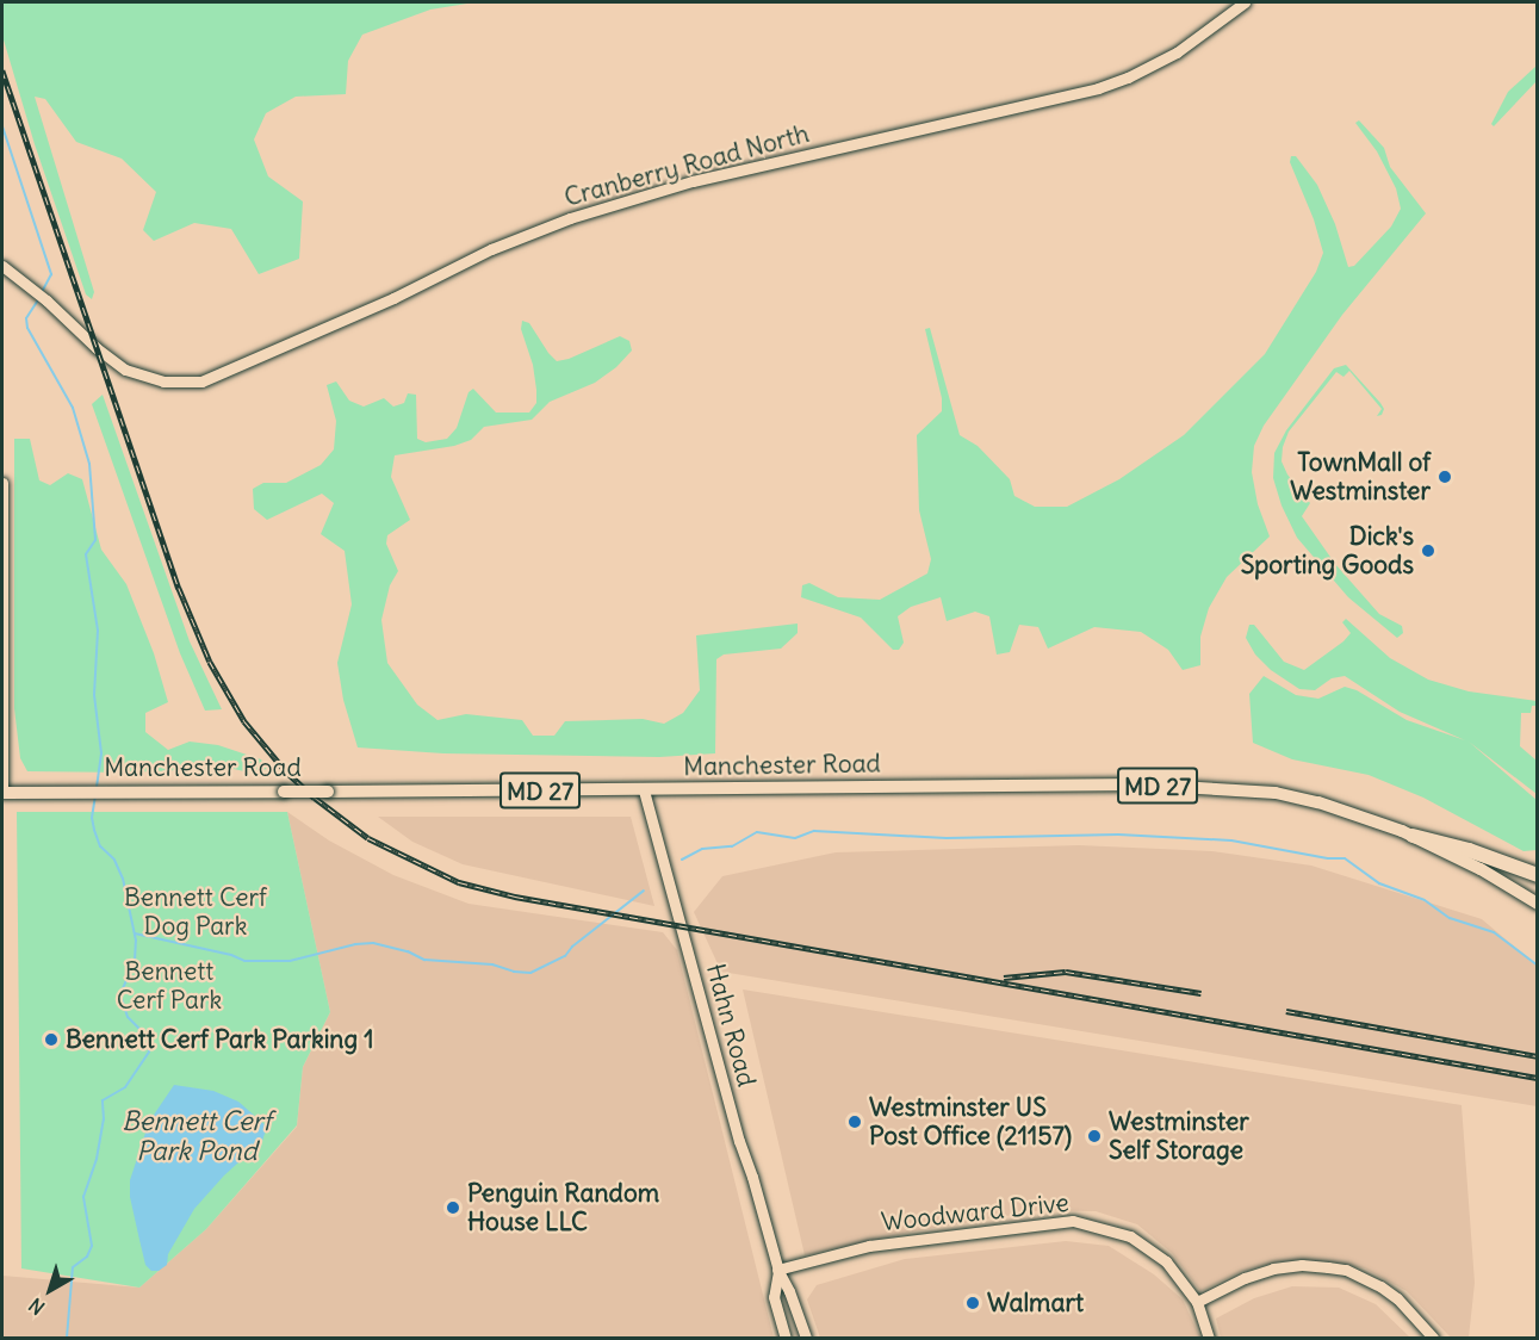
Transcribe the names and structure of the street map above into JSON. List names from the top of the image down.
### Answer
{
  "streets": {
    "main road": ["Manchester Road", "MD 27"],
    "street": ["Cranberry Road North", "Hahn Road", "Woodward Drive"]
  },
  "crossings": [
    ["Manchester Road", "Hahn Road"],
    ["Hahn Road", "Woodward Drive"]
  ],
  "water": ["Bennett Cerf Park Pond"],
  "parks": ["Bennett Cerf Dog Park", "Bennett Cerf Park"],
  "places": [
    "TownMall of Westminster",
    "Dick's Sporting Goods",
    "Bennett Cerf Park Parking 1",
    "Westminster US Post Office (21157)",
    "Westminster Self Storage",
    "Penguin Random House LLC",
    "Walmart"
  ],
  "north": "bottom left"
}
